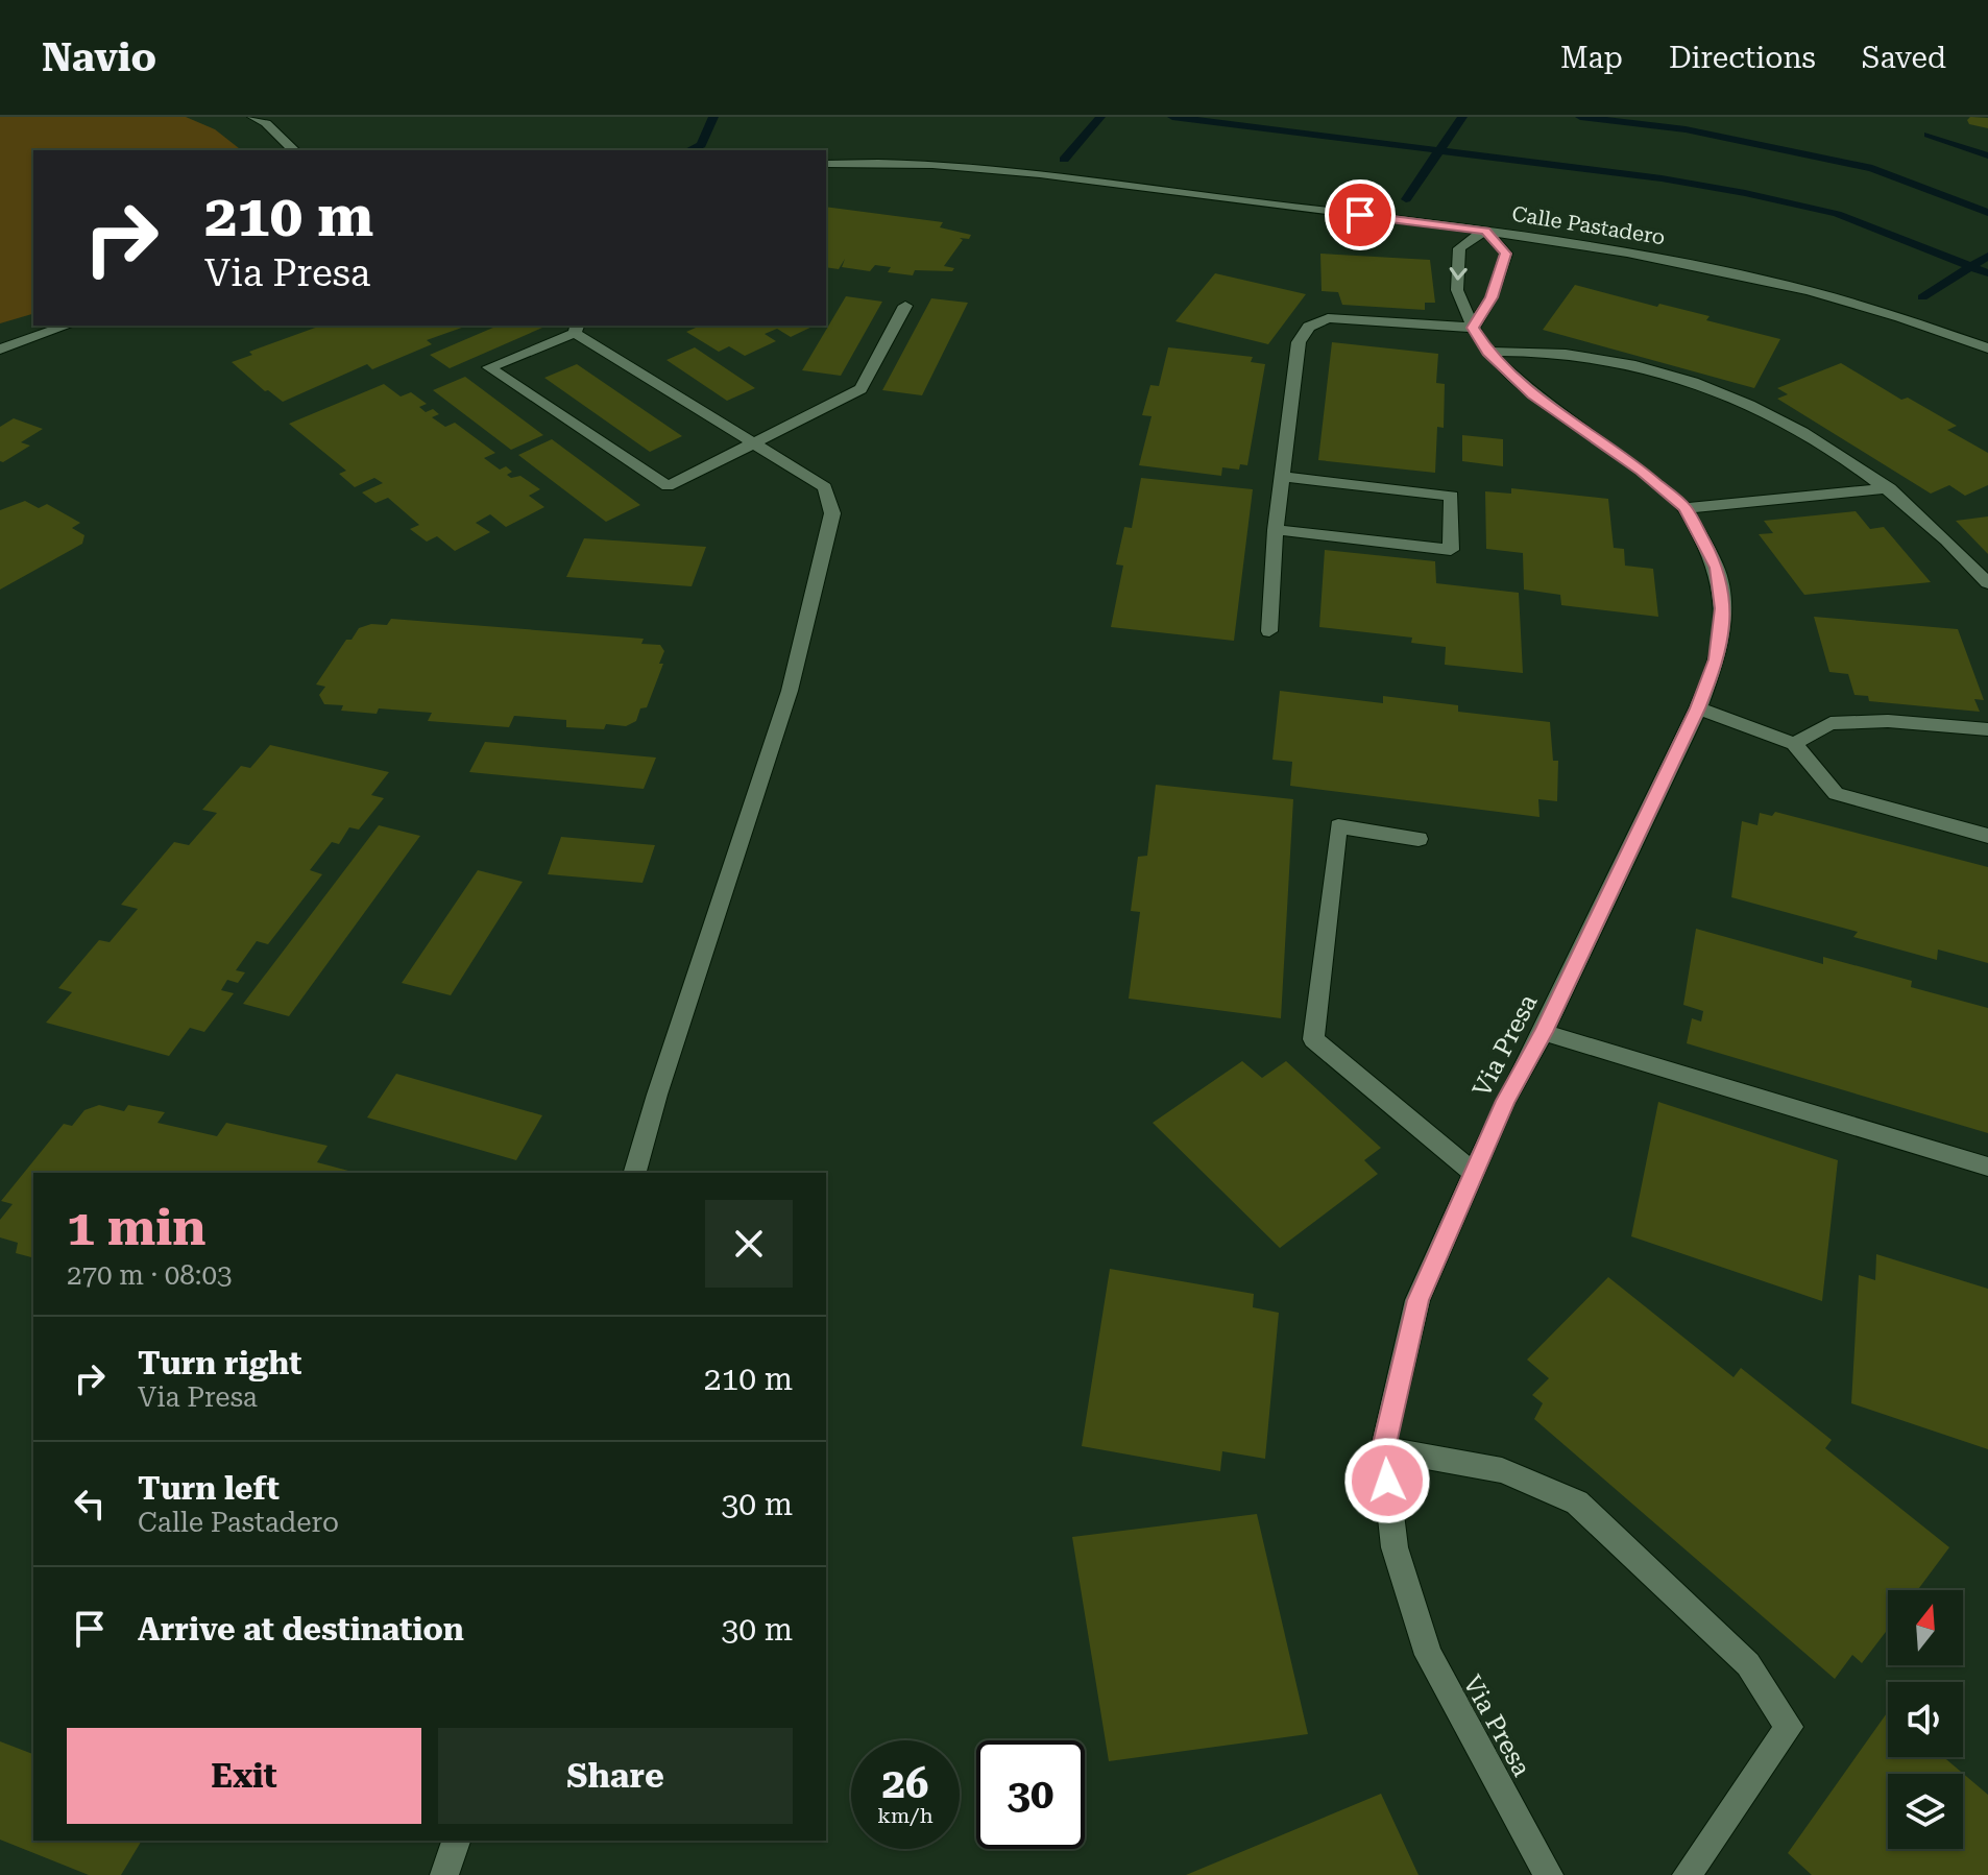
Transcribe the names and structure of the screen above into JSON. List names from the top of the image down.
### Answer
{
  "streets": {
    "street": ["Calle Pastadero", "Via Presa"]
  },
  "crossings": [
    ["Calle Pastadero", "Via Presa"]
  ],
  "north": "top",
  "page": {
    "header": "Navio",
    "nav": ["Map", "Directions", "Saved"],
    "turn": ["210 m", "Via Presa"],
    "heading": ["1 min", "270 m · 08:03"],
    "list": [
      {
        "name": "Turn right",
        "note": "Via Presa",
        "value": "210 m"
      },
      {
        "name": "Turn left",
        "note": "Calle Pastadero",
        "value": "30 m"
      },
      {
        "name": "Arrive at destination",
        "value": "30 m"
      }
    ],
    "buttons": ["Exit", "Share"],
    "speed": "26 km/h",
    "limit": "30"
  }
}
